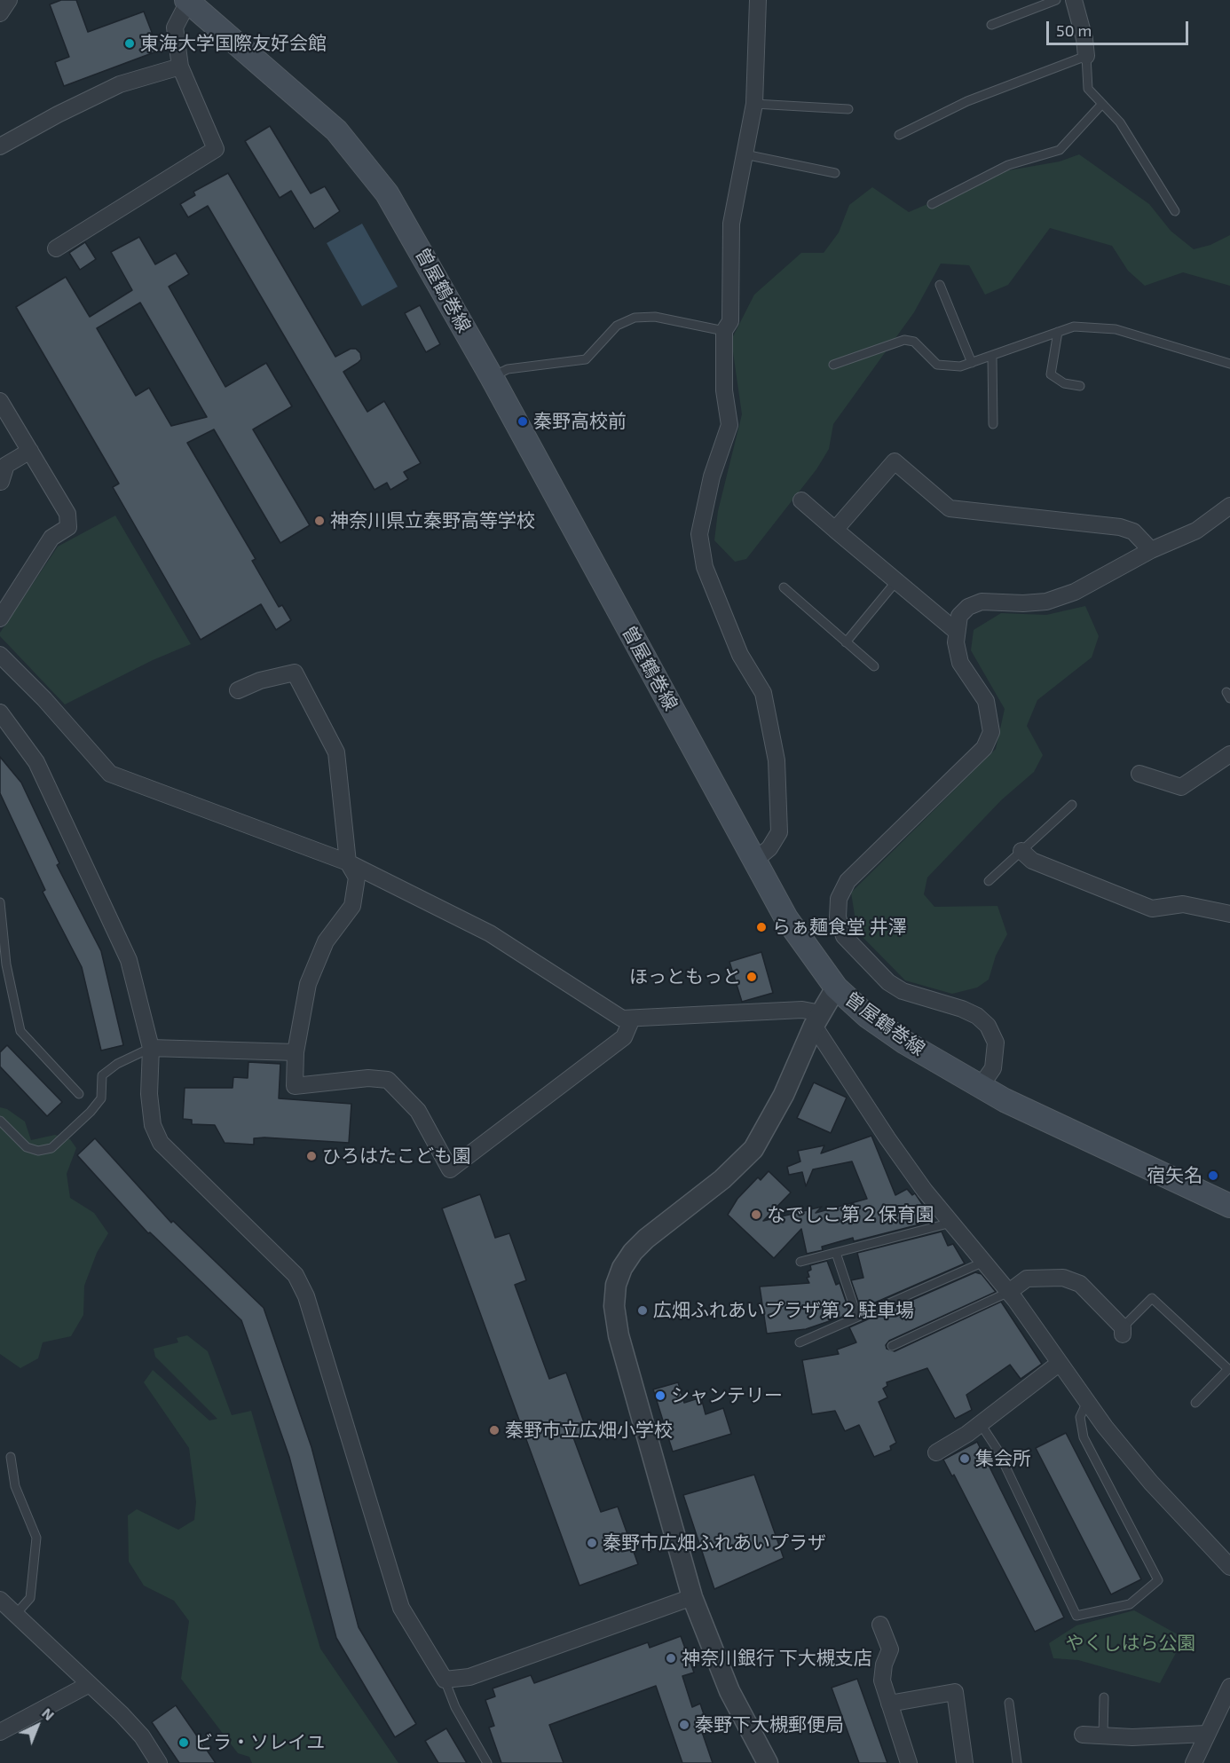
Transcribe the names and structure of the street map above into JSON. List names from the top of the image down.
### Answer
{
  "streets": {
    "main road": ["曽屋鶴巻線"]
  },
  "parks": ["やくしはら公園"],
  "places": [
    "東海大学国際友好会館",
    "秦野高校前",
    "神奈川県立秦野高等学校",
    "らぁ麺食堂 井澤",
    "ほっともっと",
    "ひろはたこども園",
    "宿矢名",
    "なでしこ第２保育園",
    "広畑ふれあいプラザ第２駐車場",
    "シャンテリー",
    "秦野市立広畑小学校",
    "集会所",
    "秦野市広畑ふれあいプラザ",
    "神奈川銀行 下大槻支店",
    "秦野下大槻郵便局",
    "ビラ・ソレイユ"
  ],
  "scale_bar": "50 m",
  "north": "top right"
}
